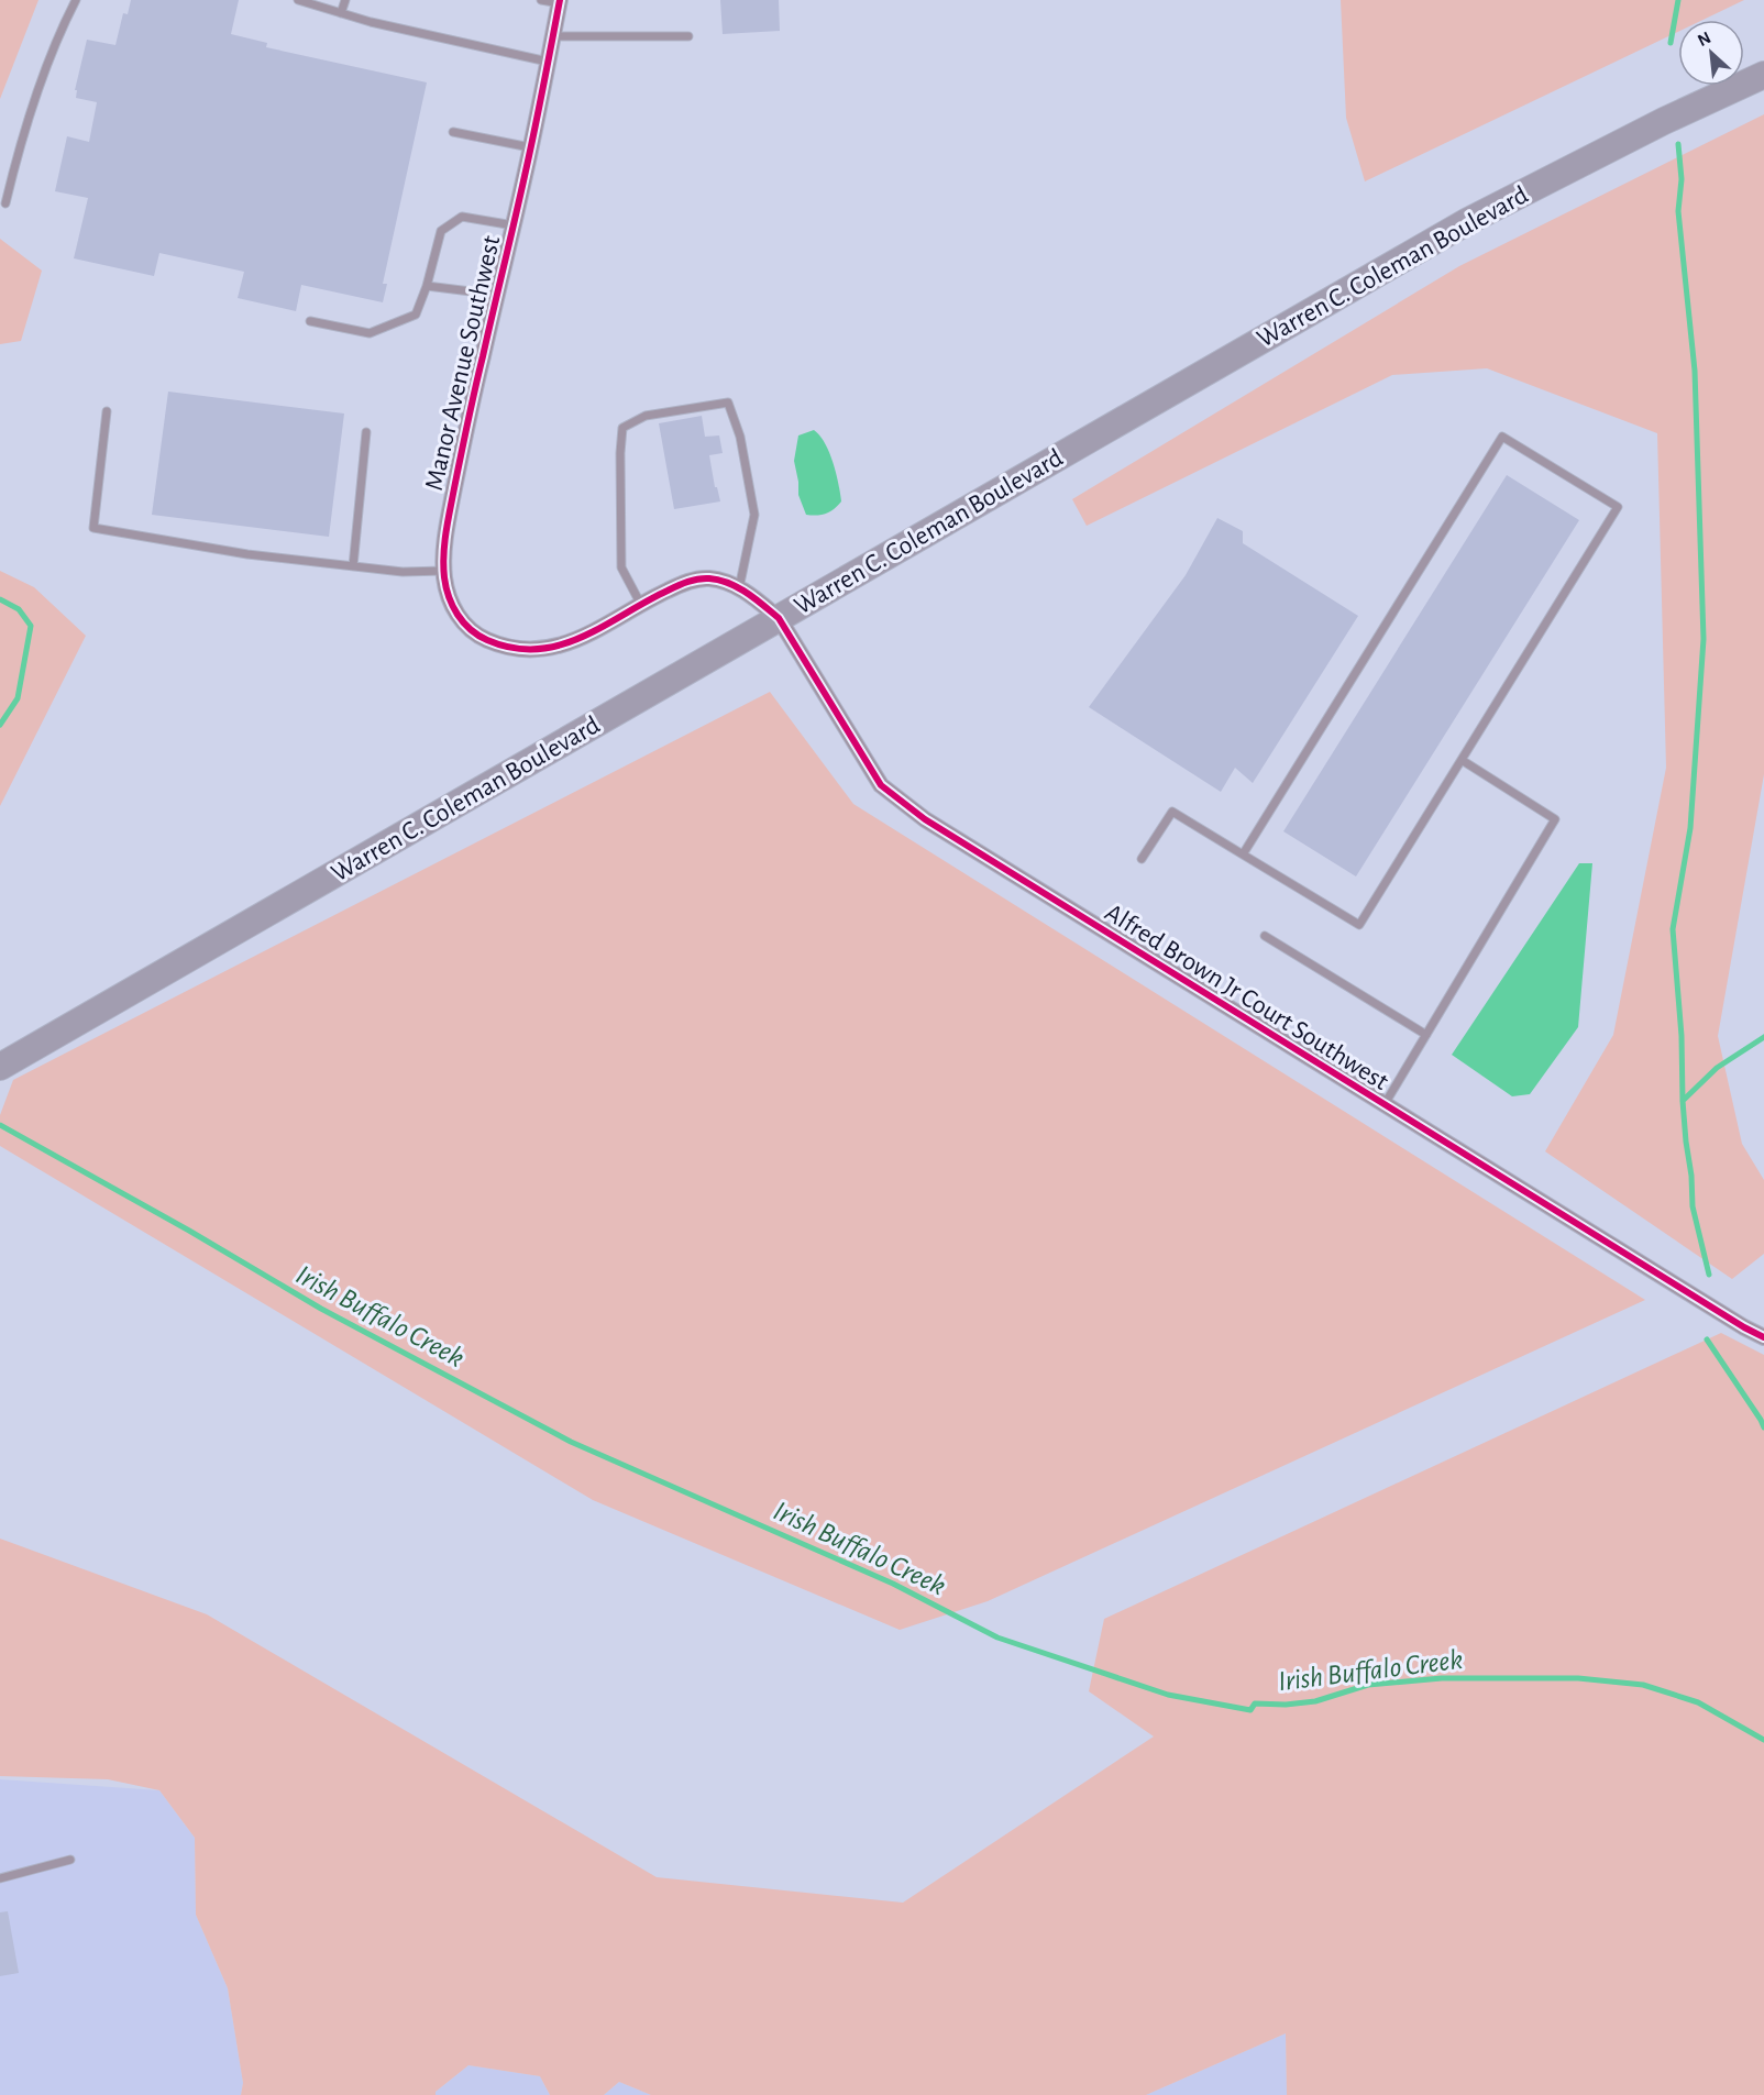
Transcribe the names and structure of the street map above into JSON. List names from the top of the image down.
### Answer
{
  "streets": {
    "highway": ["Warren C. Coleman Boulevard"],
    "street": ["Manor Avenue Southwest", "Alfred Brown Jr Court Southwest"]
  },
  "crossings": [
    ["Warren C. Coleman Boulevard", "Manor Avenue Southwest"],
    ["Warren C. Coleman Boulevard", "Alfred Brown Jr Court Southwest"],
    ["Manor Avenue Southwest", "Alfred Brown Jr Court Southwest"]
  ],
  "water": ["Irish Buffalo Creek"],
  "north": "top left"
}
